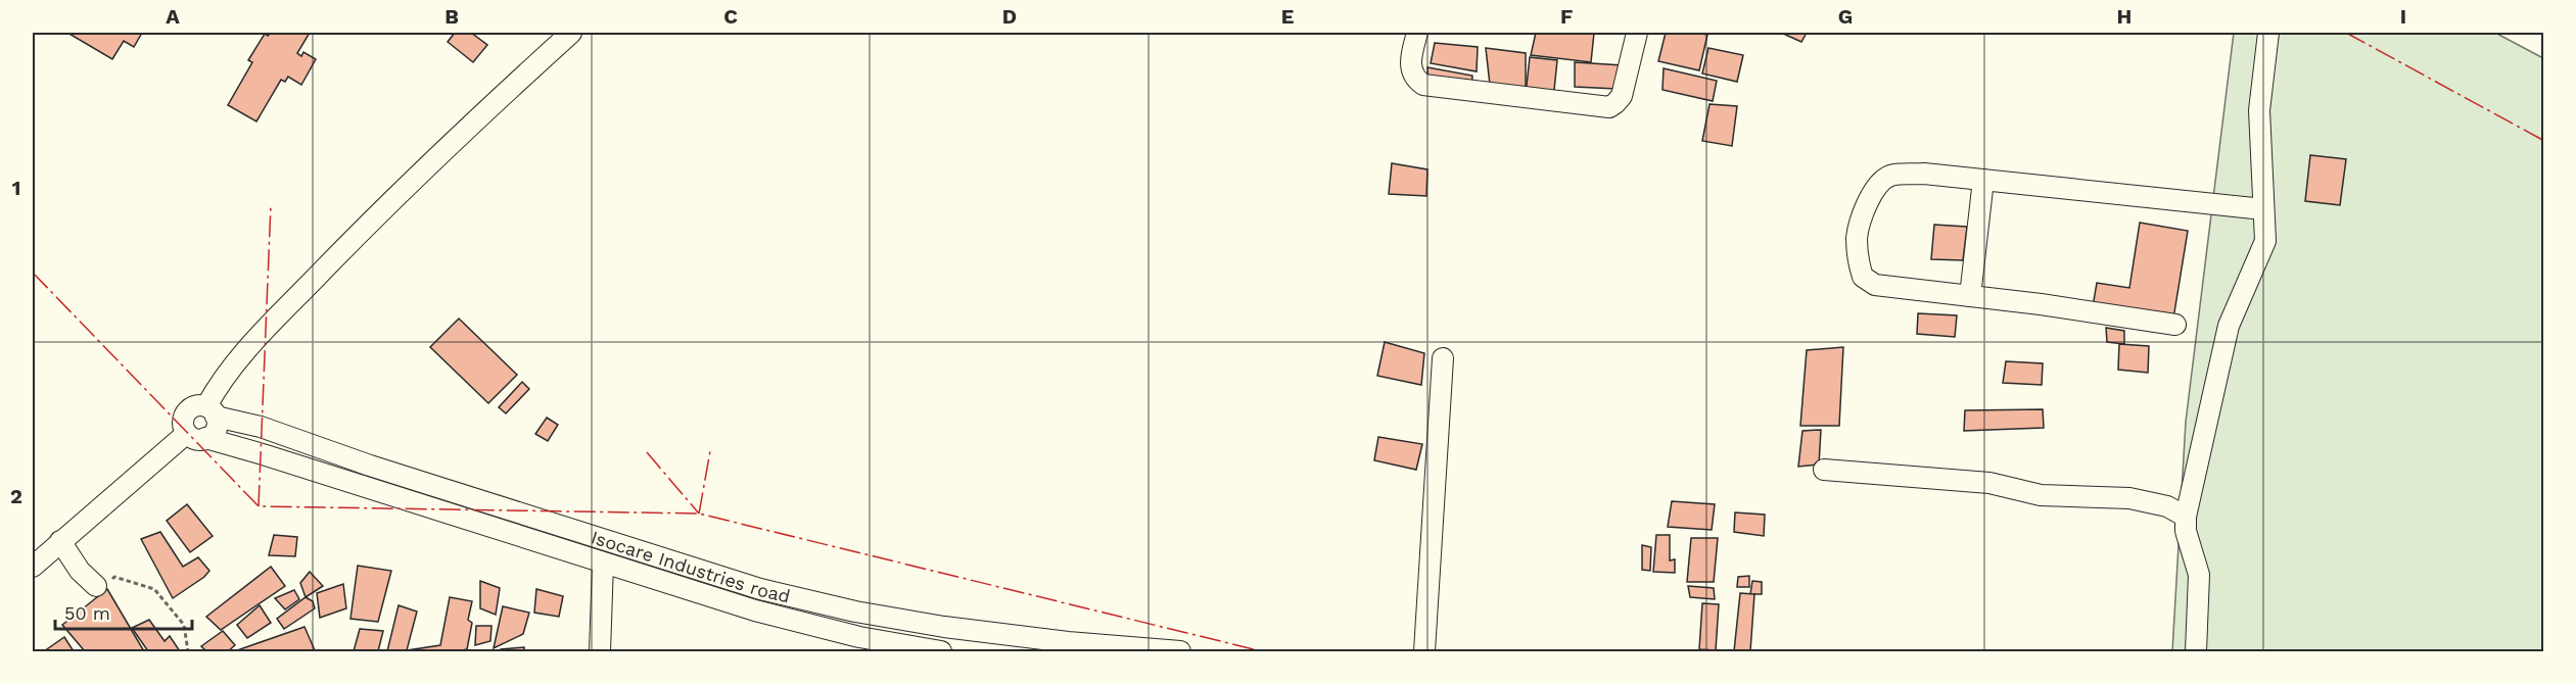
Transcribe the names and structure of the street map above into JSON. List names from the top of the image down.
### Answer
{
  "streets": {
    "street": ["Isocare Industries road"]
  },
  "scale_bar": "50 m",
  "grid": {
    "columns": [
      "A",
      "B",
      "C",
      "D",
      "E",
      "F",
      "G",
      "H",
      "I"
    ],
    "rows": ["1", "2"]
  }
}
